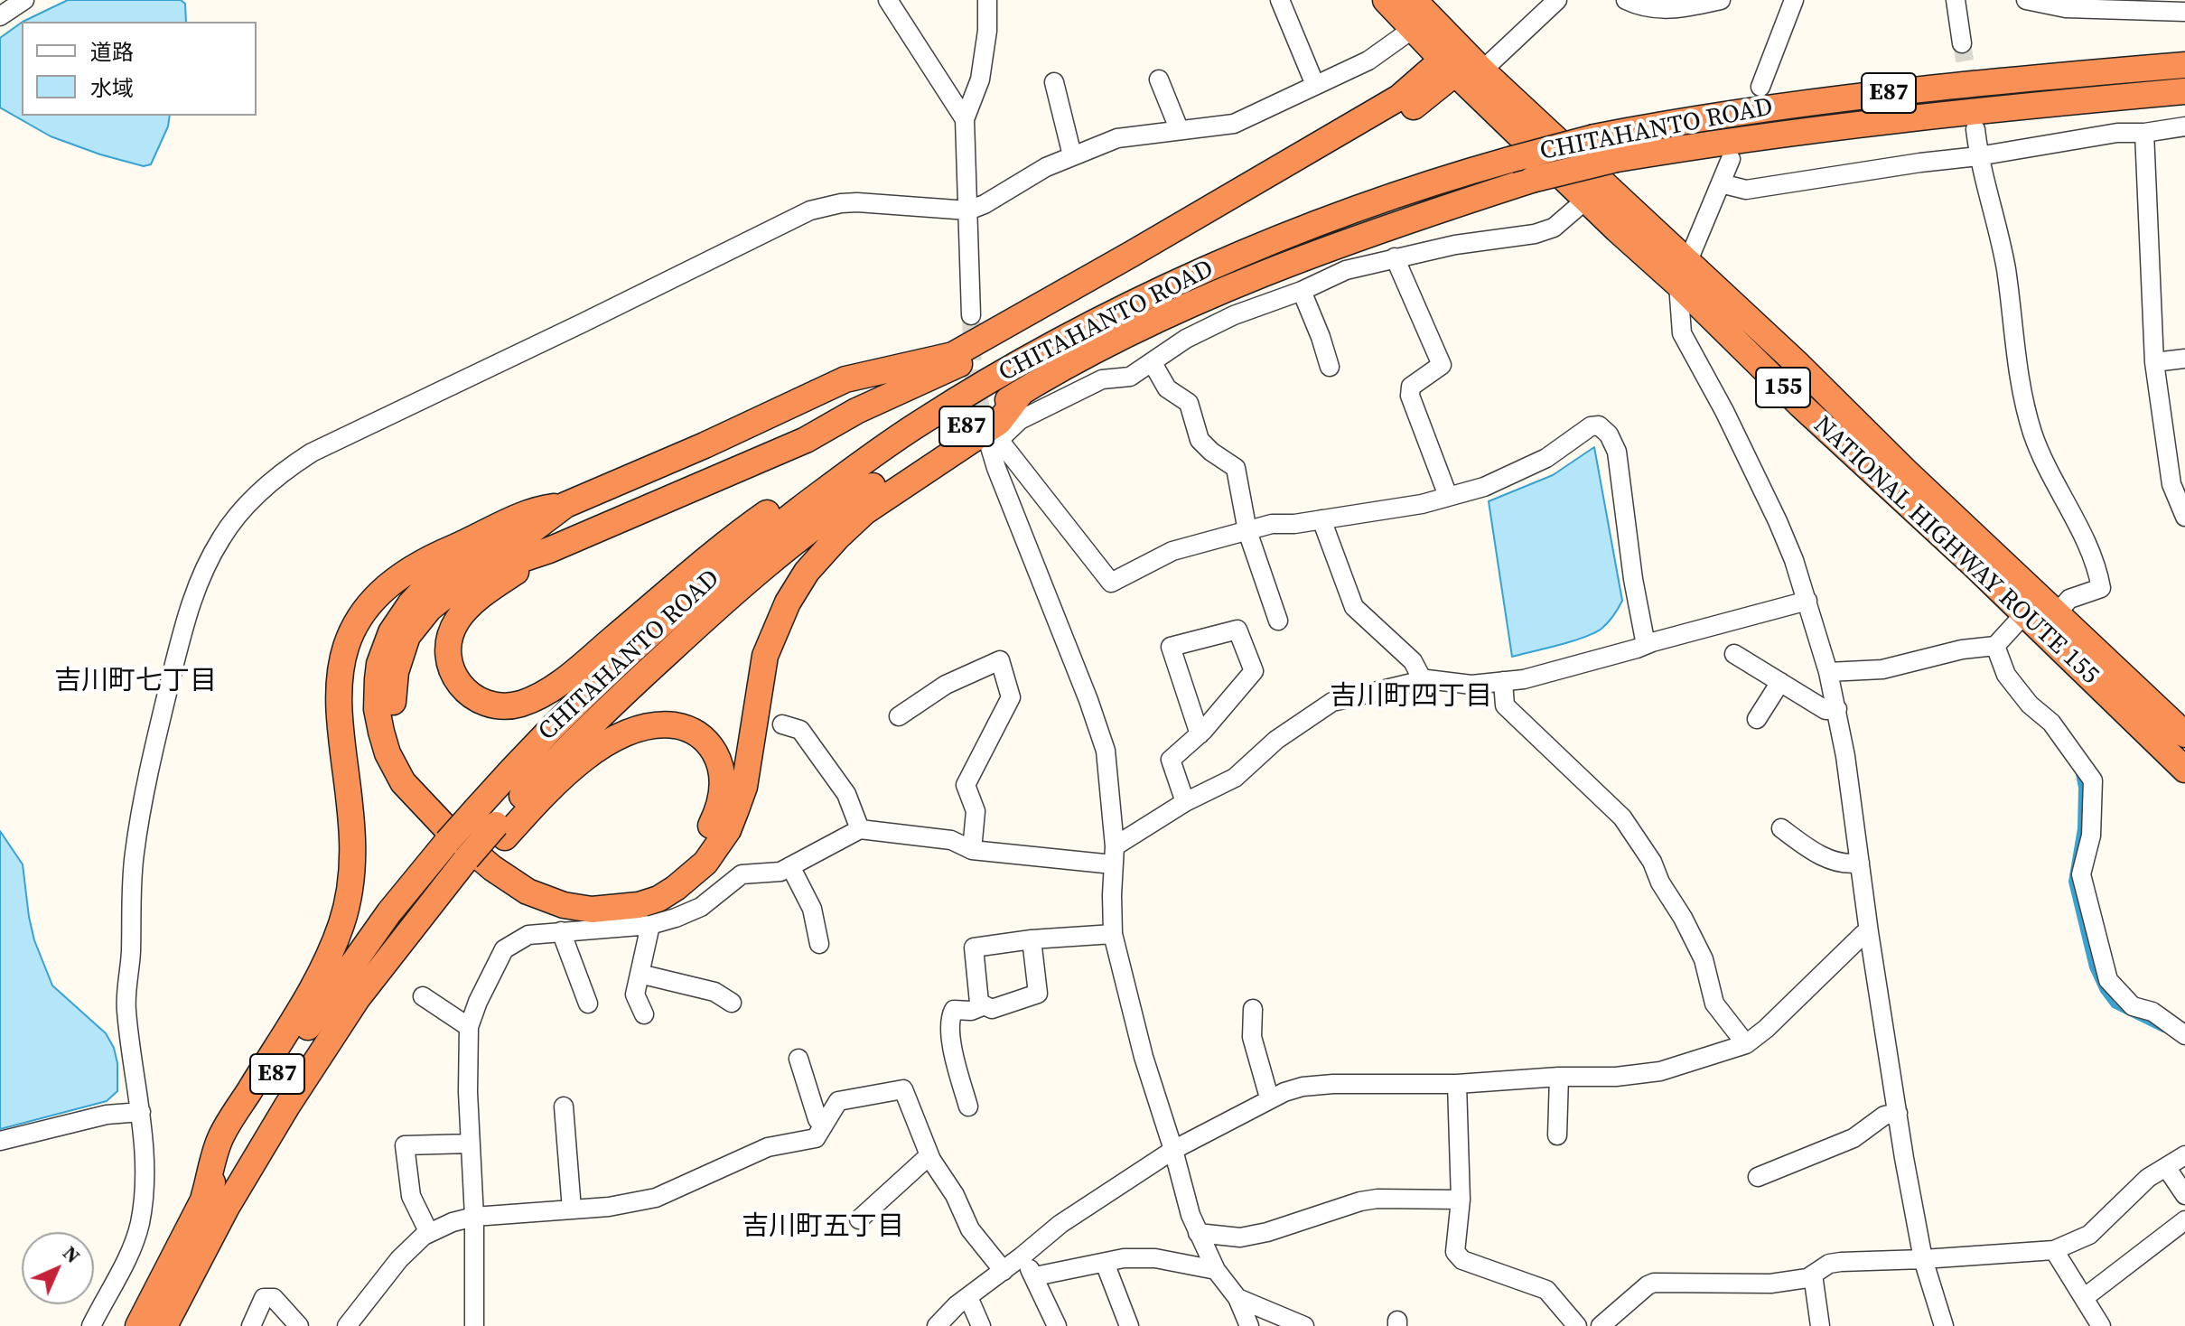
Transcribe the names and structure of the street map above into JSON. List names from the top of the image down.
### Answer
{
  "streets": {
    "highway": [
      "E87",
      "CHITAHANTO ROAD",
      "155",
      "NATIONAL HIGHWAY ROUTE 155"
    ]
  },
  "districts": ["吉川町七丁目", "吉川町四丁目", "吉川町五丁目"],
  "legend": ["道路", "水域"],
  "north": "top right"
}
